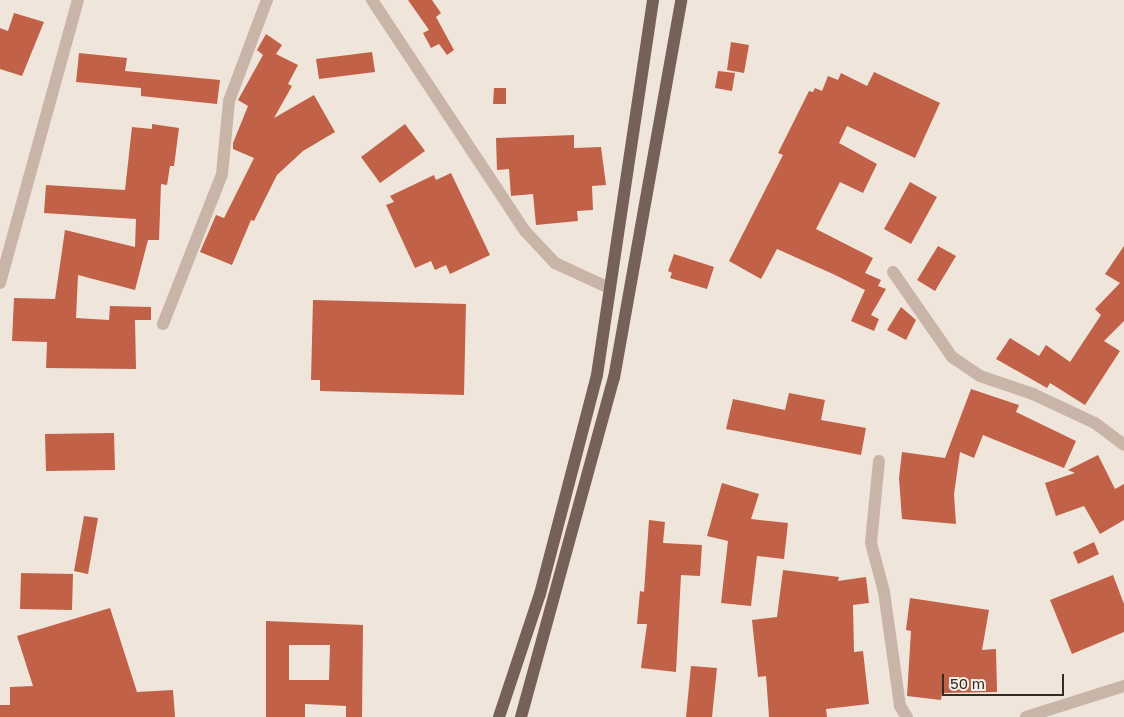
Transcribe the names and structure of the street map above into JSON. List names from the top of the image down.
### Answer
{
  "scale_bar": "50 m"
}
